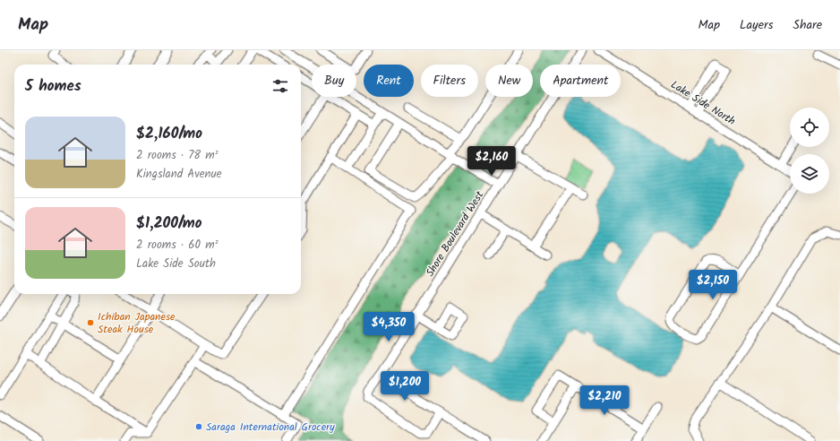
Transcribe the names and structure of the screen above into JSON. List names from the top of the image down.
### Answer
{
  "streets": {
    "street": ["Lake Side North", "Shore Boulevard West"]
  },
  "places": ["Ichiban Japanese Steak House", "Saraga International Grocery"],
  "page": {
    "header": "Map",
    "nav": ["Map", "Layers", "Share"],
    "chip": [
      "Buy",
      "Rent",
      "Filters",
      "New",
      "Apartment"
    ],
    "heading": "5 homes",
    "list": [
      {
        "name": "$2,160/mo",
        "note": "2 rooms · 78 m² · Kingsland Avenue"
      },
      {
        "name": "$1,200/mo",
        "note": "2 rooms · 60 m² · Lake Side South"
      }
    ],
    "price": [
      "$2,160",
      "$2,150",
      "$4,350",
      "$1,200",
      "$2,210"
    ]
  }
}
